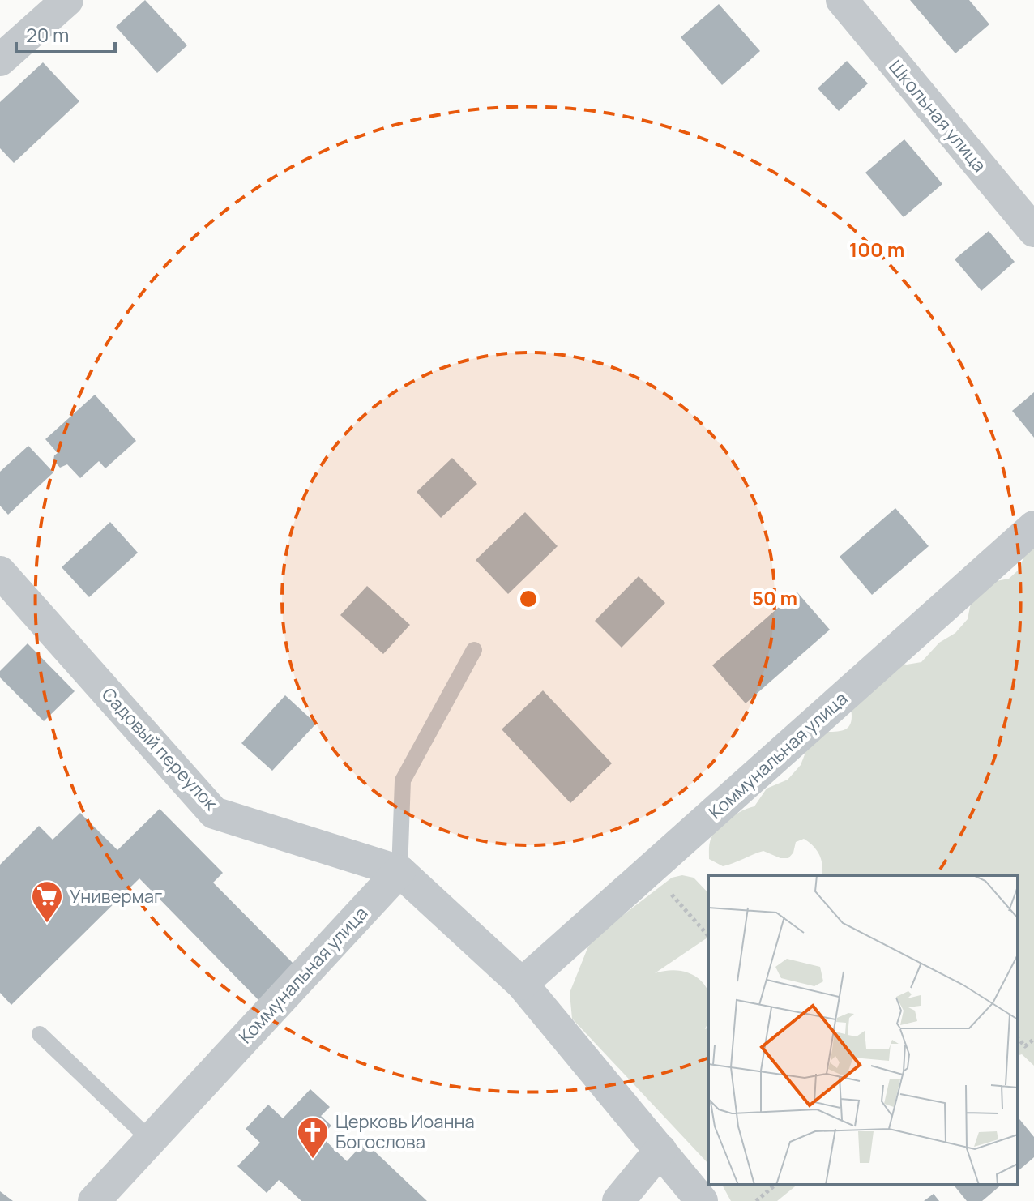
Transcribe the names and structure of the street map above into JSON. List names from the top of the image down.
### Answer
{
  "streets": {
    "street": ["Школьная улица", "Садовый переулок", "Коммунальная улица"]
  },
  "crossings": [
    ["Садовый переулок", "Коммунальная улица"]
  ],
  "places": {
    "supermarket": ["Универмаг"],
    "church": ["Церковь Иоанна Богослова"]
  },
  "scale_bar": "20 m",
  "rings": ["100 m", "50 m"]
}
